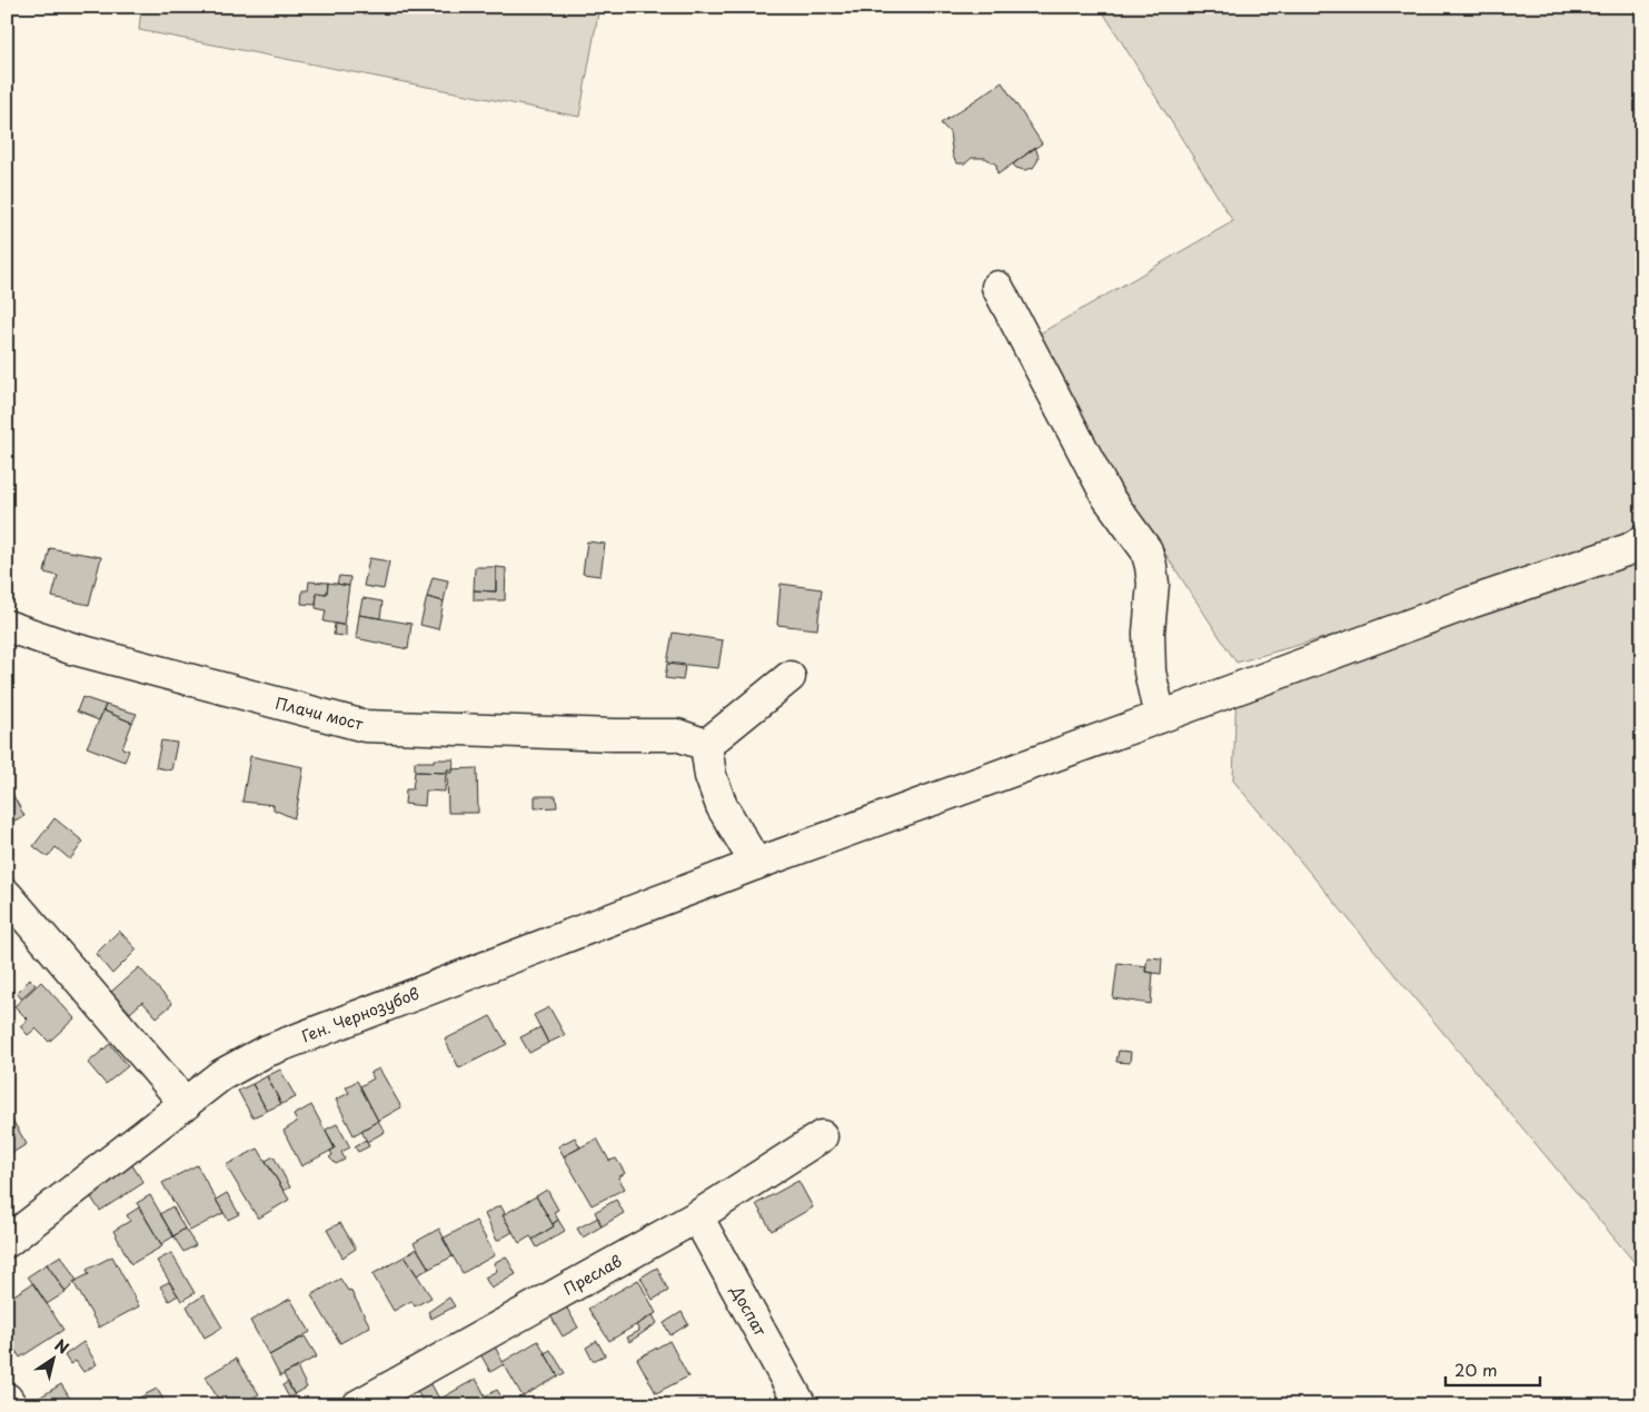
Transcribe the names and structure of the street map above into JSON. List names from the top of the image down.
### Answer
{
  "streets": {
    "street": [
      "Плачи мост",
      "Ген. Чернозубов",
      "Преслав",
      "Доспат"
    ]
  },
  "crossings": [
    ["Преслав", "Доспат"]
  ],
  "scale_bar": "20 m",
  "north": "top right"
}
